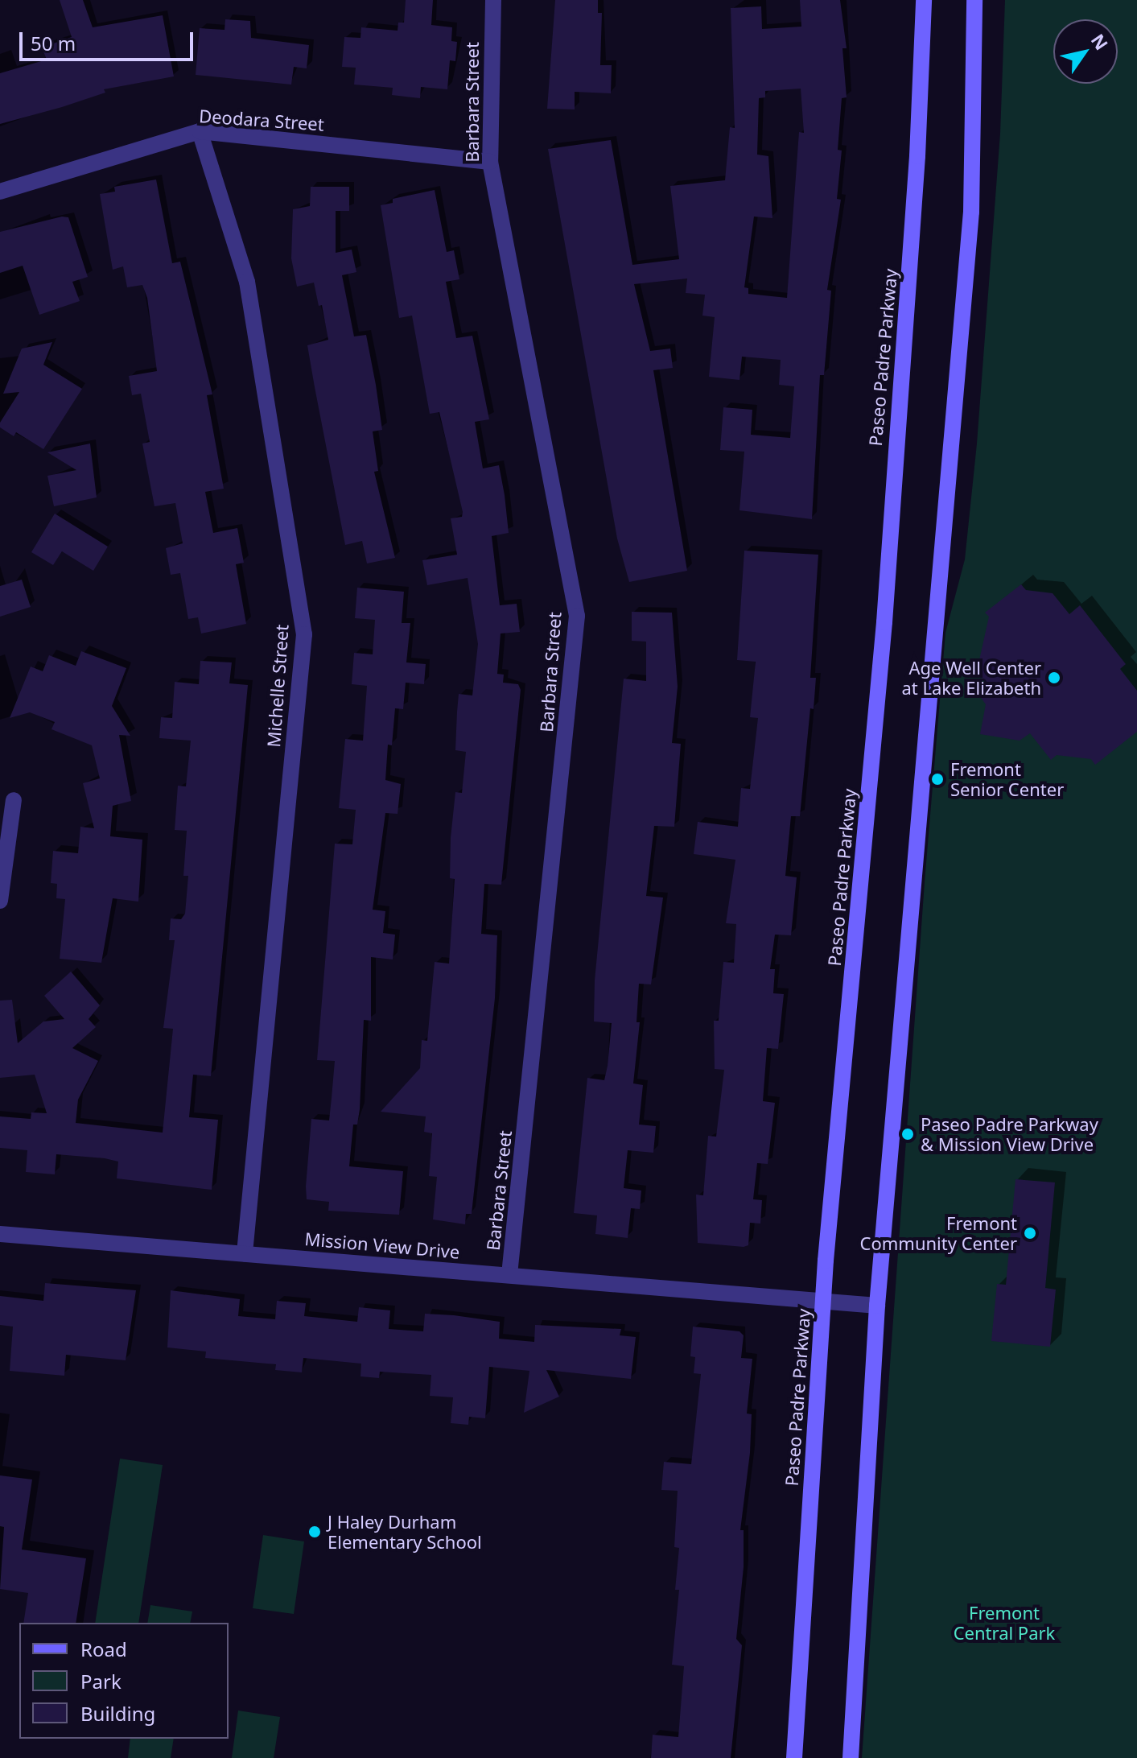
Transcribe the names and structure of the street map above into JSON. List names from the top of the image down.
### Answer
{
  "streets": {
    "main road": ["Paseo Padre Parkway"],
    "street": [
      "Barbara Street",
      "Deodara Street",
      "Michelle Street",
      "Mission View Drive"
    ]
  },
  "crossings": [
    ["Barbara Street", "Deodara Street"],
    ["Barbara Street", "Mission View Drive"],
    ["Deodara Street", "Michelle Street"],
    ["Paseo Padre Parkway", "Mission View Drive"],
    ["Michelle Street", "Mission View Drive"]
  ],
  "parks": ["Fremont Central Park"],
  "places": [
    "Age Well Center at Lake Elizabeth",
    "Fremont Senior Center",
    "Paseo Padre Parkway & Mission View Drive",
    "Fremont Community Center",
    "J Haley Durham Elementary School"
  ],
  "legend": ["Road", "Park", "Building"],
  "scale_bar": "50 m",
  "north": "top right"
}
